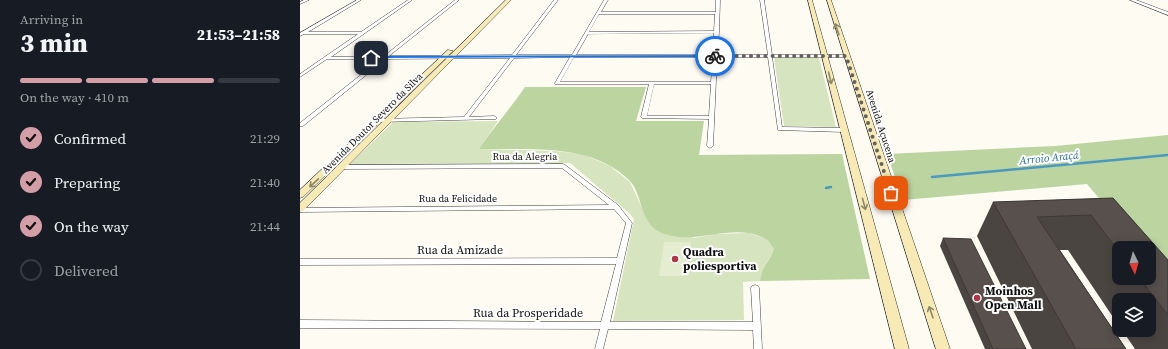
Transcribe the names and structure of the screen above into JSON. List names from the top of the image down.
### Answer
{
  "streets": {
    "main road": ["Avenida Doutor Severo da Silva", "Avenida Açucena"],
    "street": [
      "Rua da Alegria",
      "Rua da Felicidade",
      "Rua da Amizade",
      "Rua da Prosperidade"
    ]
  },
  "crossings": [
    ["Avenida Doutor Severo da Silva", "Rua da Alegria"],
    ["Avenida Doutor Severo da Silva", "Rua da Felicidade"],
    ["Rua da Alegria", "Rua da Felicidade"],
    ["Rua da Alegria", "Rua da Amizade"],
    ["Rua da Alegria", "Rua da Prosperidade"]
  ],
  "water": ["Arroio Araçá"],
  "places": ["Quadra poliesportiva", "Moinhos Open Mall"],
  "north": "bottom",
  "page": {
    "heading": ["3 min", "Arriving in", "21:53–21:58"],
    "bar": "On the way · 410 m",
    "list": [
      ["Confirmed", "21:29"],
      ["Preparing", "21:40"],
      ["On the way", "21:44"],
      "Delivered"
    ]
  }
}
